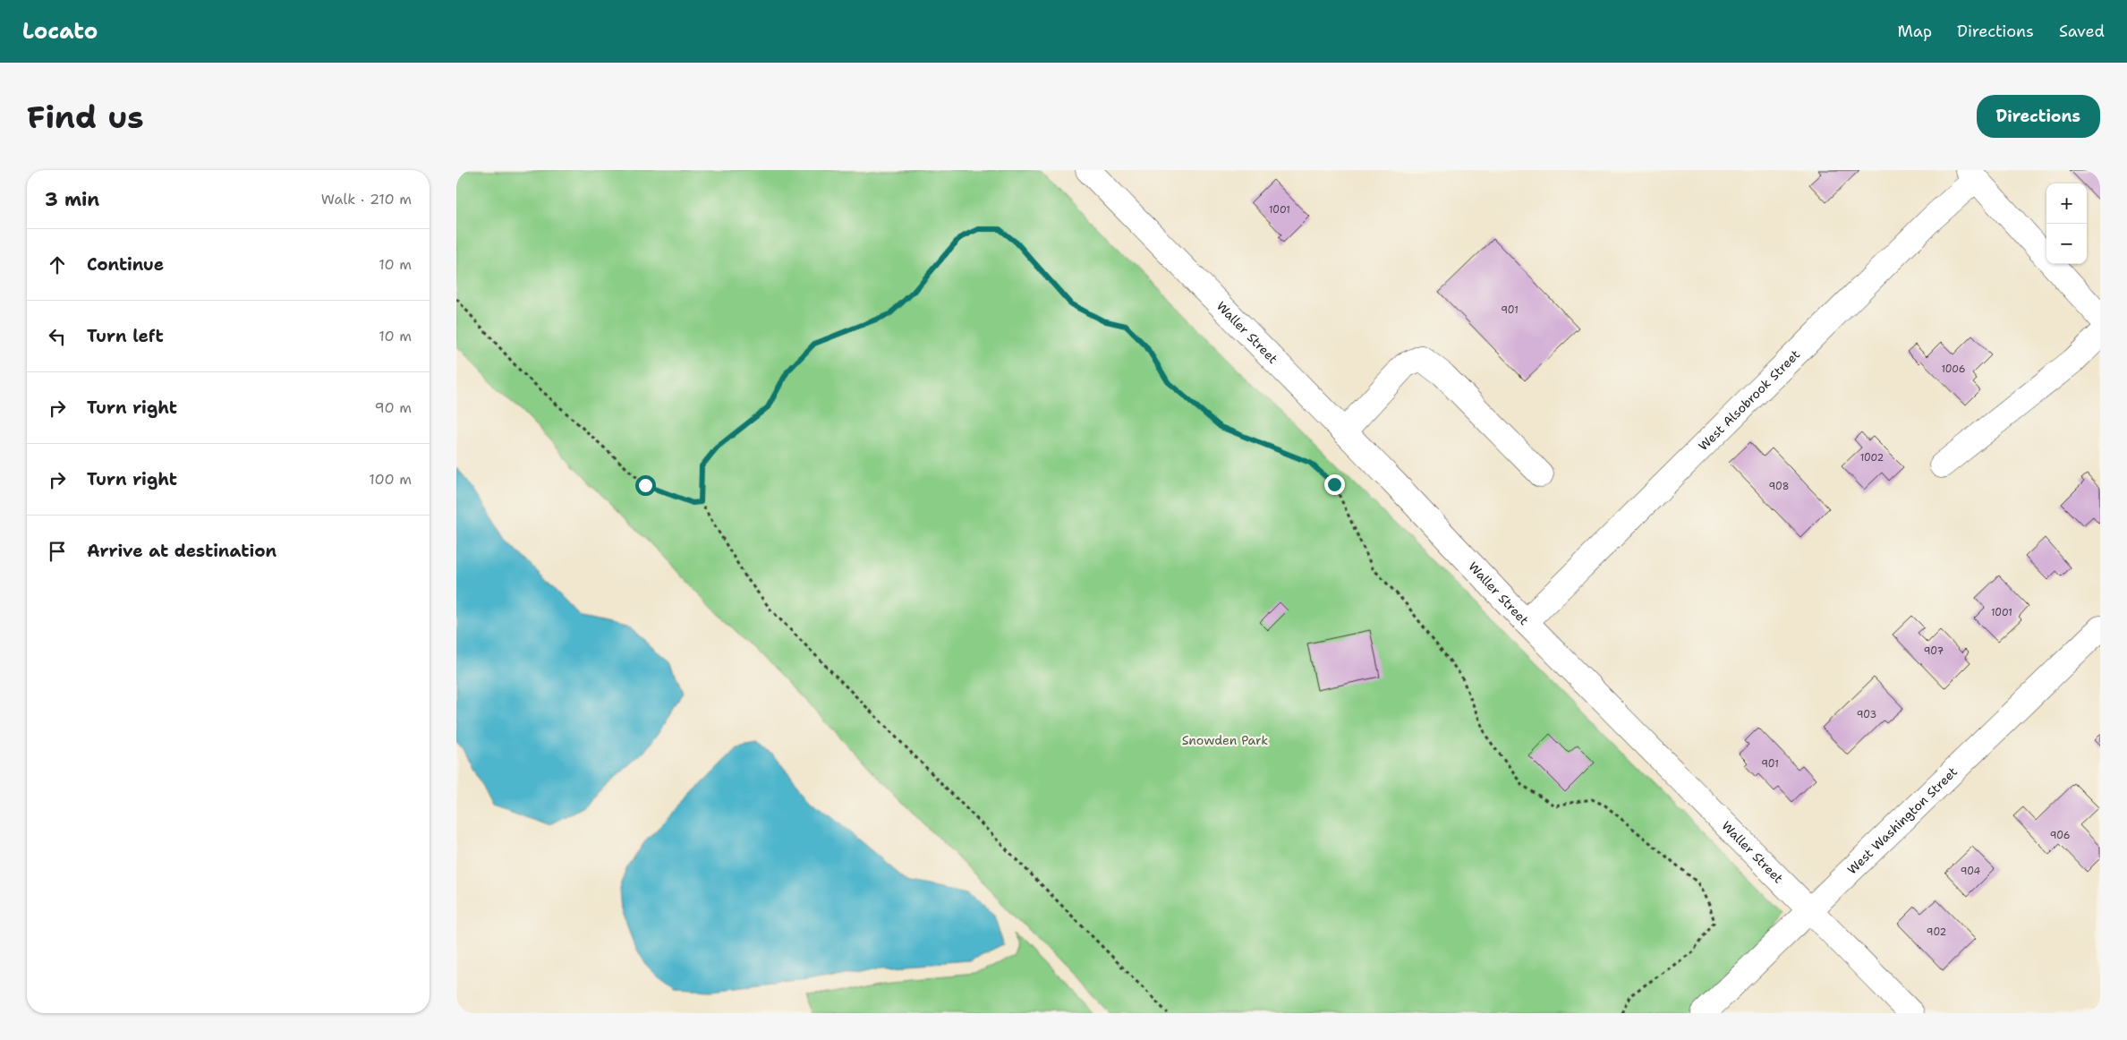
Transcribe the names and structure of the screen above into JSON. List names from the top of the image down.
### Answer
{
  "streets": {
    "street": ["Waller Street", "West Alsobrook Street", "West Washington Street"]
  },
  "crossings": [
    ["Waller Street", "West Alsobrook Street"],
    ["Waller Street", "West Washington Street"]
  ],
  "parks": ["Snowden Park"],
  "house_numbers": [
    "1001",
    "901",
    "1006",
    "1002",
    "908",
    "1001",
    "907",
    "903",
    "901",
    "906",
    "904",
    "902"
  ],
  "page": {
    "header": "Locato",
    "nav": ["Map", "Directions", "Saved"],
    "buttons": "Directions",
    "title": "Find us",
    "heading": ["3 min", "Walk · 210 m"],
    "map_buttons": ["+", "−"],
    "list": [
      ["Continue", "10 m"],
      ["Turn left", "10 m"],
      ["Turn right", "90 m"],
      ["Turn right", "100 m"],
      "Arrive at destination"
    ]
  }
}
